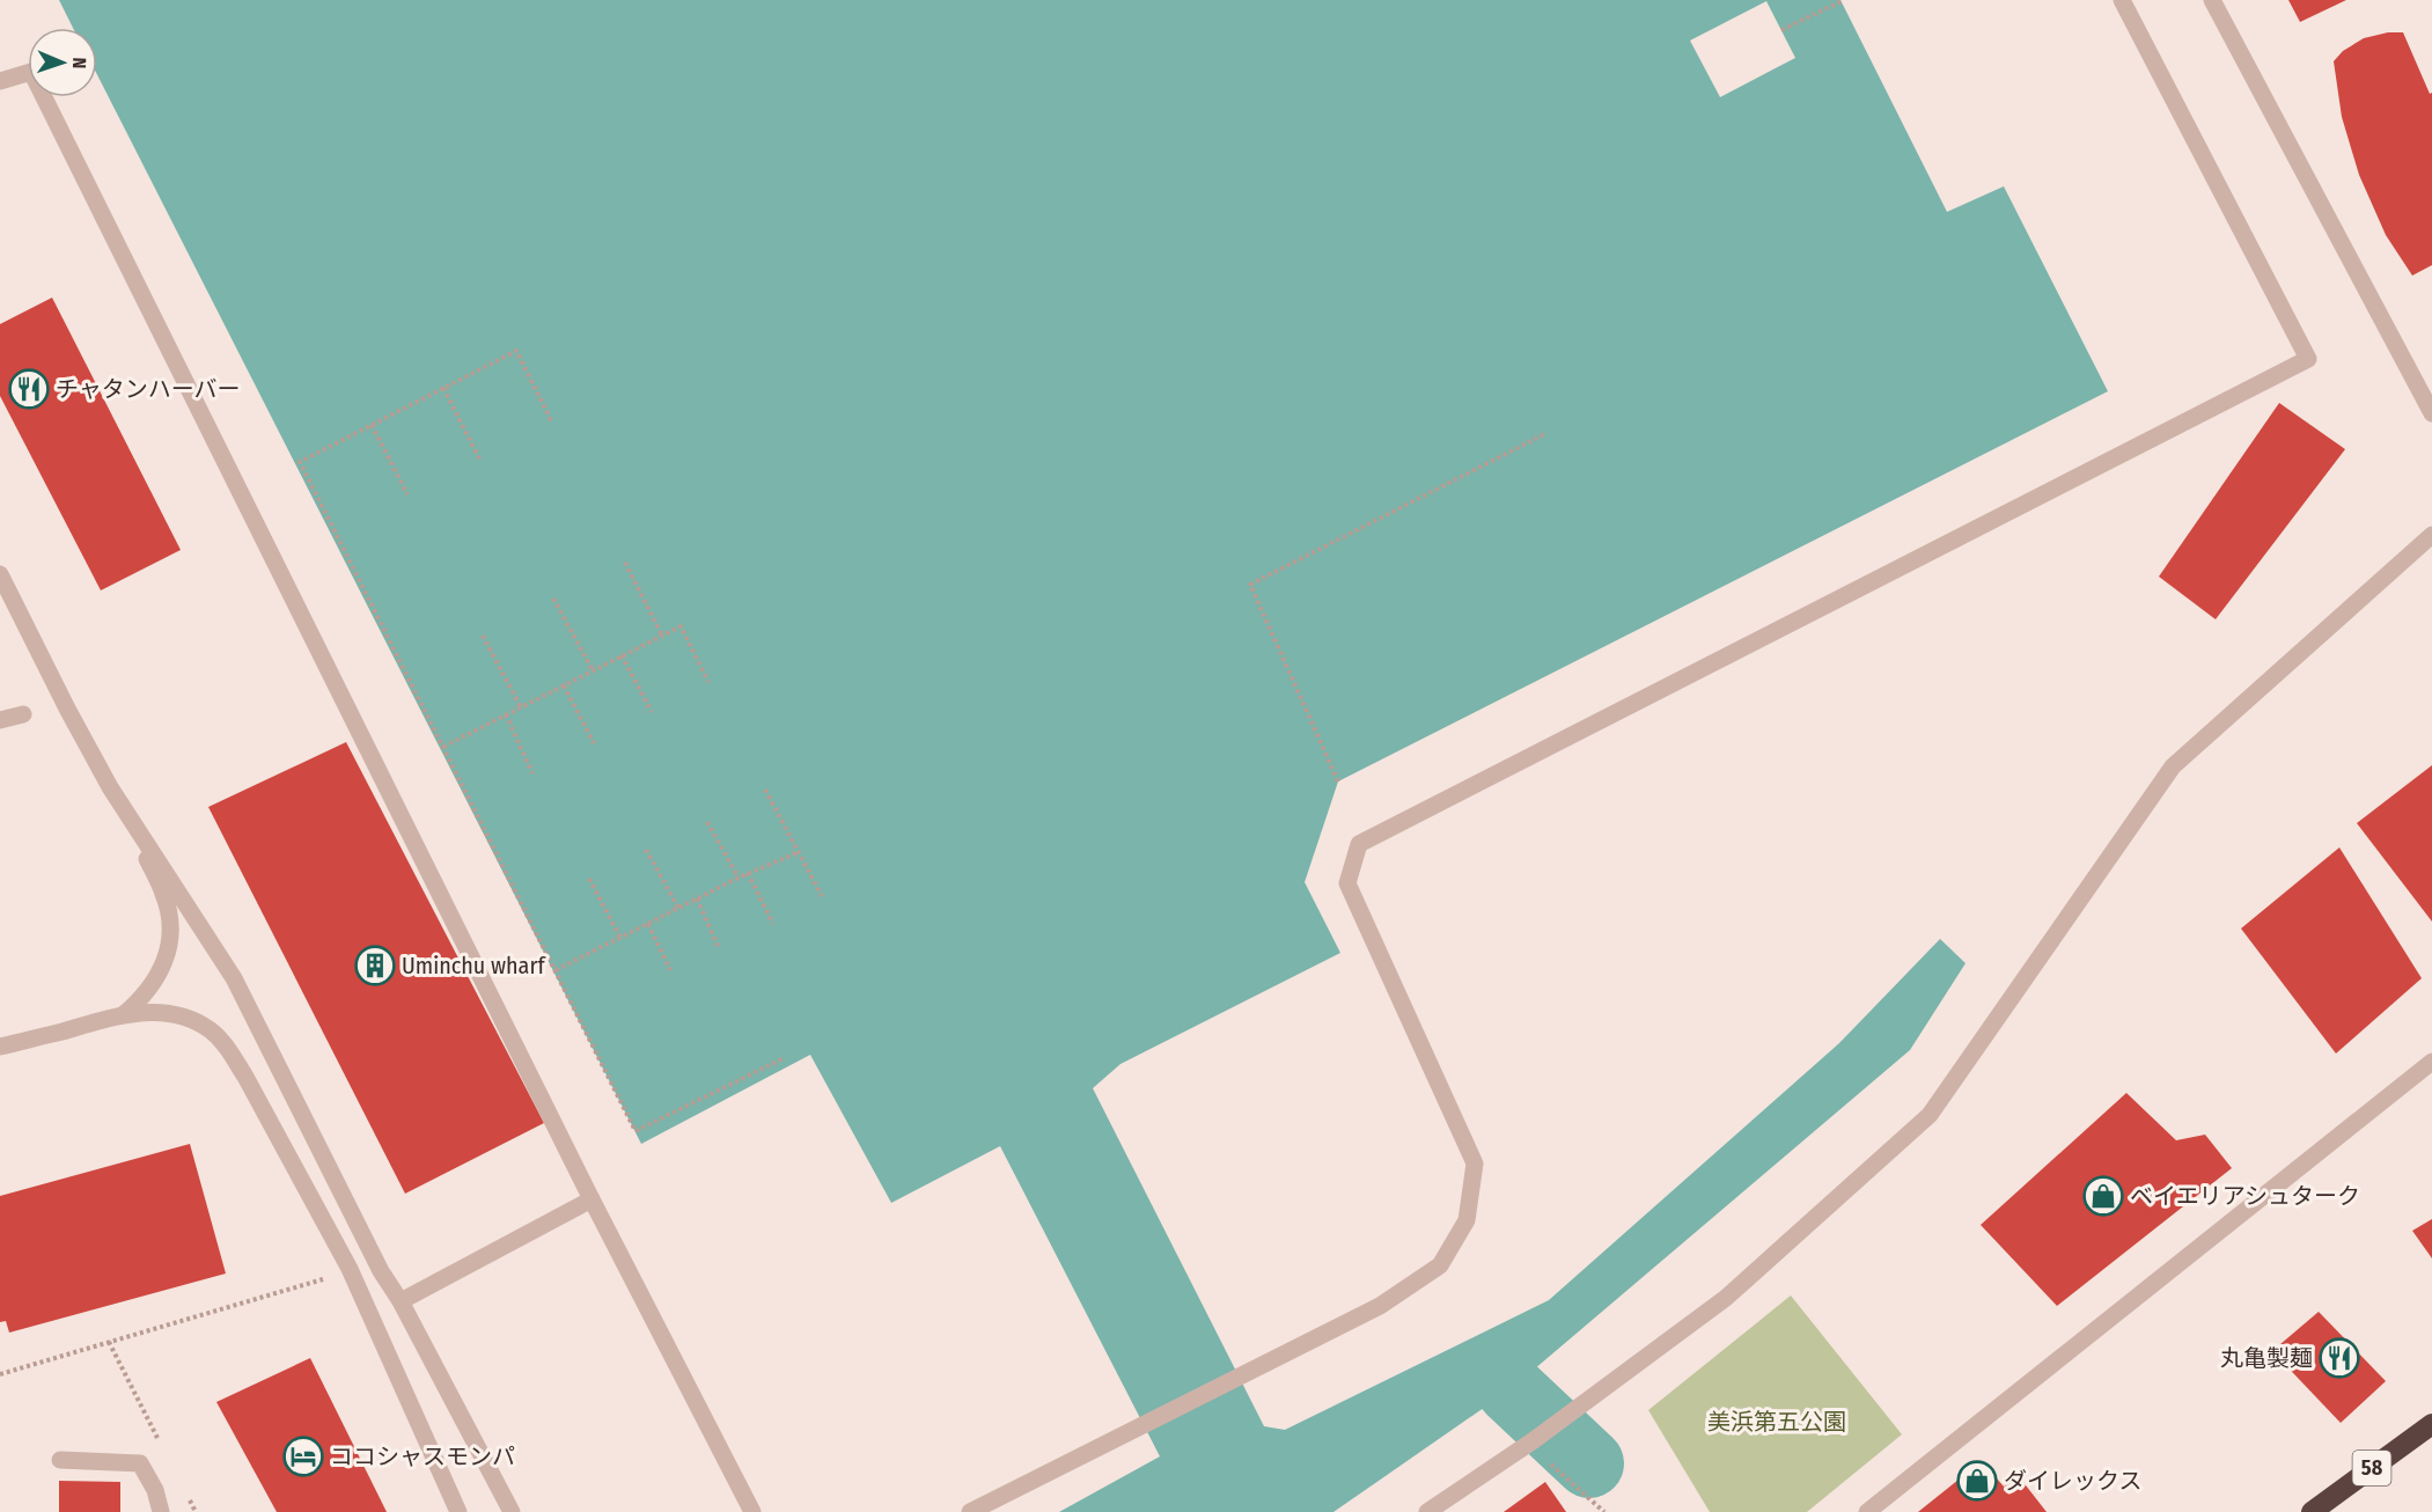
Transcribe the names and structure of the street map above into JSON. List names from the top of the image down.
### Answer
{
  "streets": {
    "highway": ["58"]
  },
  "parks": ["美浜第五公園"],
  "places": {
    "restaurant": ["チャタンハーバー", "丸亀製麺"],
    "building": ["Uminchu wharf"],
    "shop": ["ベイエリアシュターク", "ダイレックス"],
    "hotel": ["ココシャスモンパ"]
  },
  "north": "right"
}
